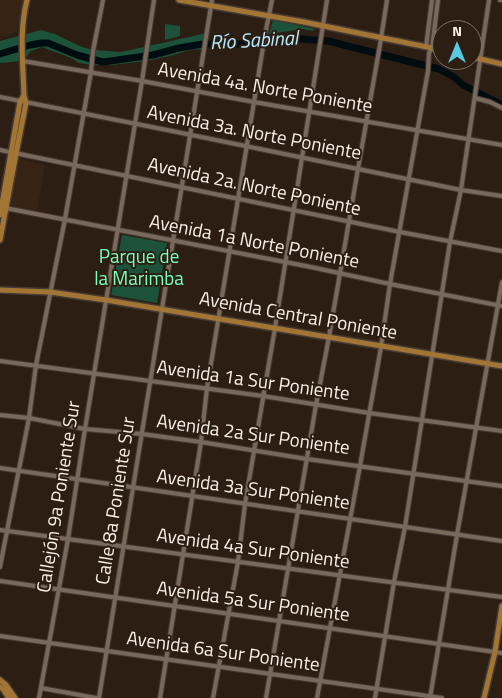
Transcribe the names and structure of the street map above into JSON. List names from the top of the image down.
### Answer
{
  "streets": {
    "main road": ["Avenida Central Poniente"],
    "street": [
      "Avenida 4a. Norte Poniente",
      "Avenida 3a. Norte Poniente",
      "Avenida 2a. Norte Poniente",
      "Avenida 1a Norte Poniente",
      "Avenida 1a Sur Poniente",
      "Avenida 2a Sur Poniente",
      "Avenida 3a Sur Poniente",
      "Callejón 9a Poniente Sur",
      "Calle 8a Poniente Sur",
      "Avenida 4a Sur Poniente",
      "Avenida 5a Sur Poniente",
      "Avenida 6a Sur Poniente"
    ]
  },
  "crossings": [
    ["Avenida 4a. Norte Poniente", "Callejón 9a Poniente Sur"],
    ["Avenida 4a. Norte Poniente", "Calle 8a Poniente Sur"],
    ["Avenida 3a. Norte Poniente", "Callejón 9a Poniente Sur"],
    ["Avenida 3a. Norte Poniente", "Calle 8a Poniente Sur"],
    ["Avenida 2a. Norte Poniente", "Callejón 9a Poniente Sur"],
    ["Avenida 2a. Norte Poniente", "Calle 8a Poniente Sur"],
    ["Avenida 1a Norte Poniente", "Callejón 9a Poniente Sur"],
    ["Avenida 1a Norte Poniente", "Calle 8a Poniente Sur"],
    ["Avenida Central Poniente", "Callejón 9a Poniente Sur"],
    ["Avenida Central Poniente", "Calle 8a Poniente Sur"],
    ["Avenida 1a Sur Poniente", "Callejón 9a Poniente Sur"],
    ["Avenida 1a Sur Poniente", "Calle 8a Poniente Sur"],
    ["Avenida 2a Sur Poniente", "Callejón 9a Poniente Sur"],
    ["Avenida 2a Sur Poniente", "Calle 8a Poniente Sur"],
    ["Avenida 3a Sur Poniente", "Callejón 9a Poniente Sur"],
    ["Avenida 3a Sur Poniente", "Calle 8a Poniente Sur"],
    ["Callejón 9a Poniente Sur", "Avenida 4a Sur Poniente"],
    ["Callejón 9a Poniente Sur", "Avenida 5a Sur Poniente"],
    ["Callejón 9a Poniente Sur", "Avenida 6a Sur Poniente"],
    ["Calle 8a Poniente Sur", "Avenida 4a Sur Poniente"],
    ["Calle 8a Poniente Sur", "Avenida 5a Sur Poniente"],
    ["Calle 8a Poniente Sur", "Avenida 6a Sur Poniente"]
  ],
  "water": ["Río Sabinal"],
  "parks": ["Parque de la Marimba"],
  "north": "top"
}
